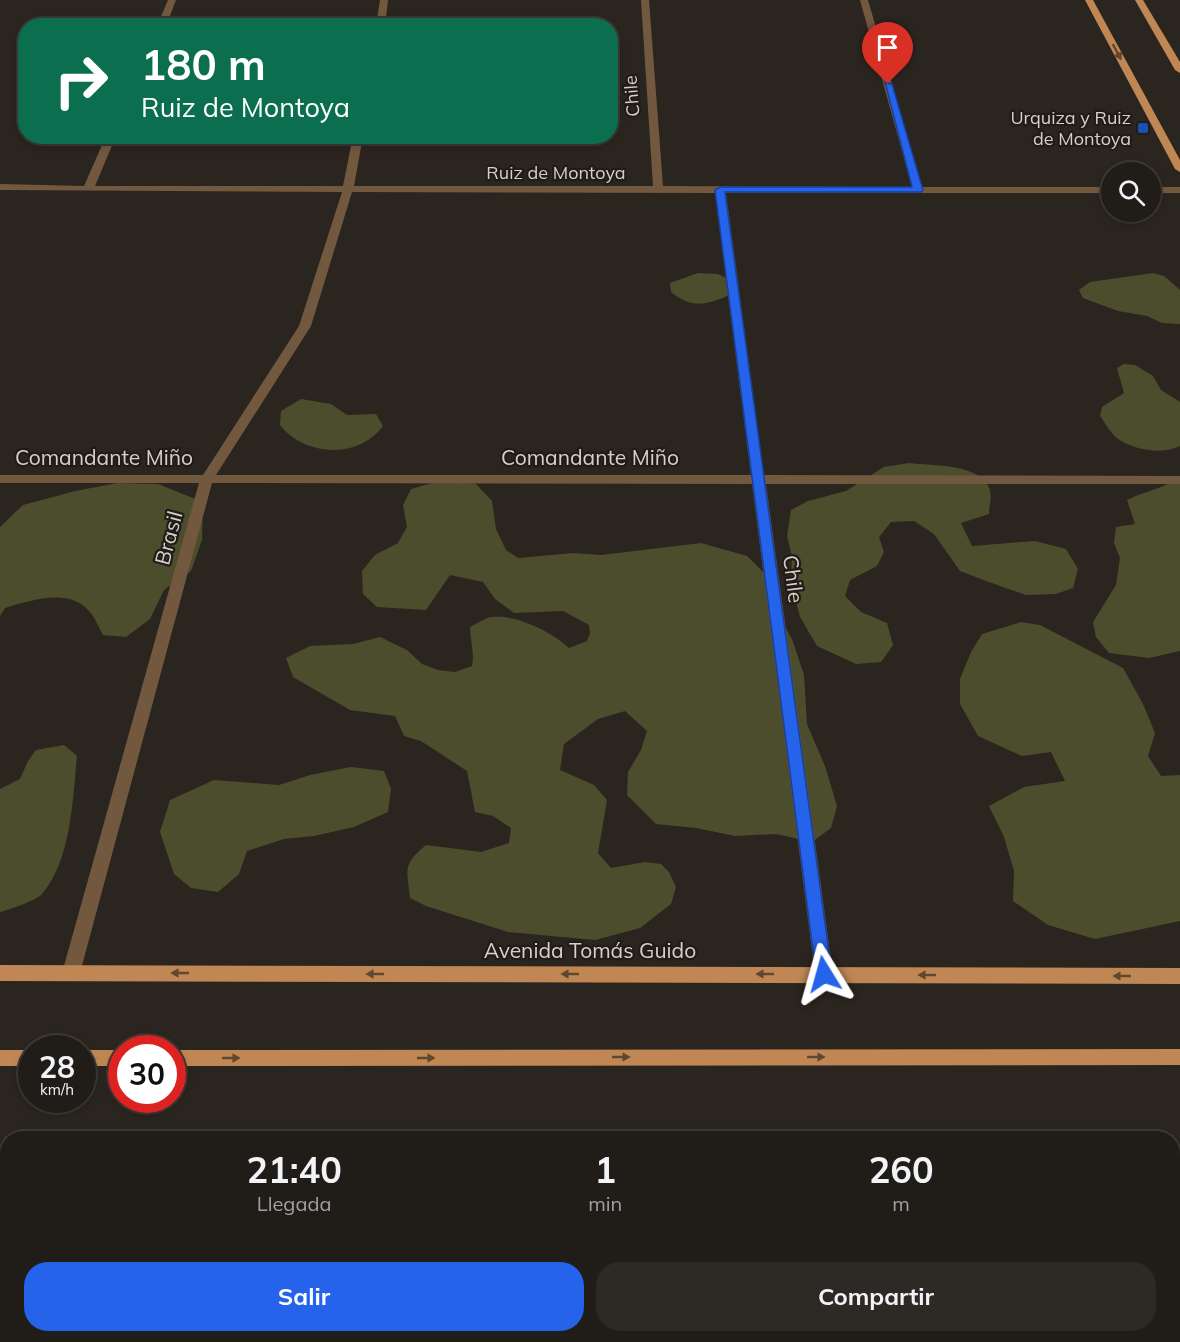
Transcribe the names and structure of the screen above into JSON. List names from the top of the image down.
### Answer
{
  "streets": {
    "main road": ["Avenida Tomás Guido"],
    "street": [
      "Chile",
      "Ruiz de Montoya",
      "Comandante Miño",
      "Brasil"
    ]
  },
  "crossings": [
    ["Chile", "Ruiz de Montoya"],
    ["Chile", "Comandante Miño"],
    ["Chile", "Avenida Tomás Guido"],
    ["Ruiz de Montoya", "Brasil"],
    ["Comandante Miño", "Brasil"],
    ["Brasil", "Avenida Tomás Guido"]
  ],
  "places": {
    "transit": ["Urquiza y Ruiz de Montoya"]
  },
  "page": {
    "turn": ["180 m", "Ruiz de Montoya"],
    "speed": "28 km/h",
    "limit": "30",
    "eta": [
      "21:40",
      "Llegada",
      "1",
      "min",
      "260",
      "m"
    ],
    "buttons": ["Salir", "Compartir"]
  }
}
